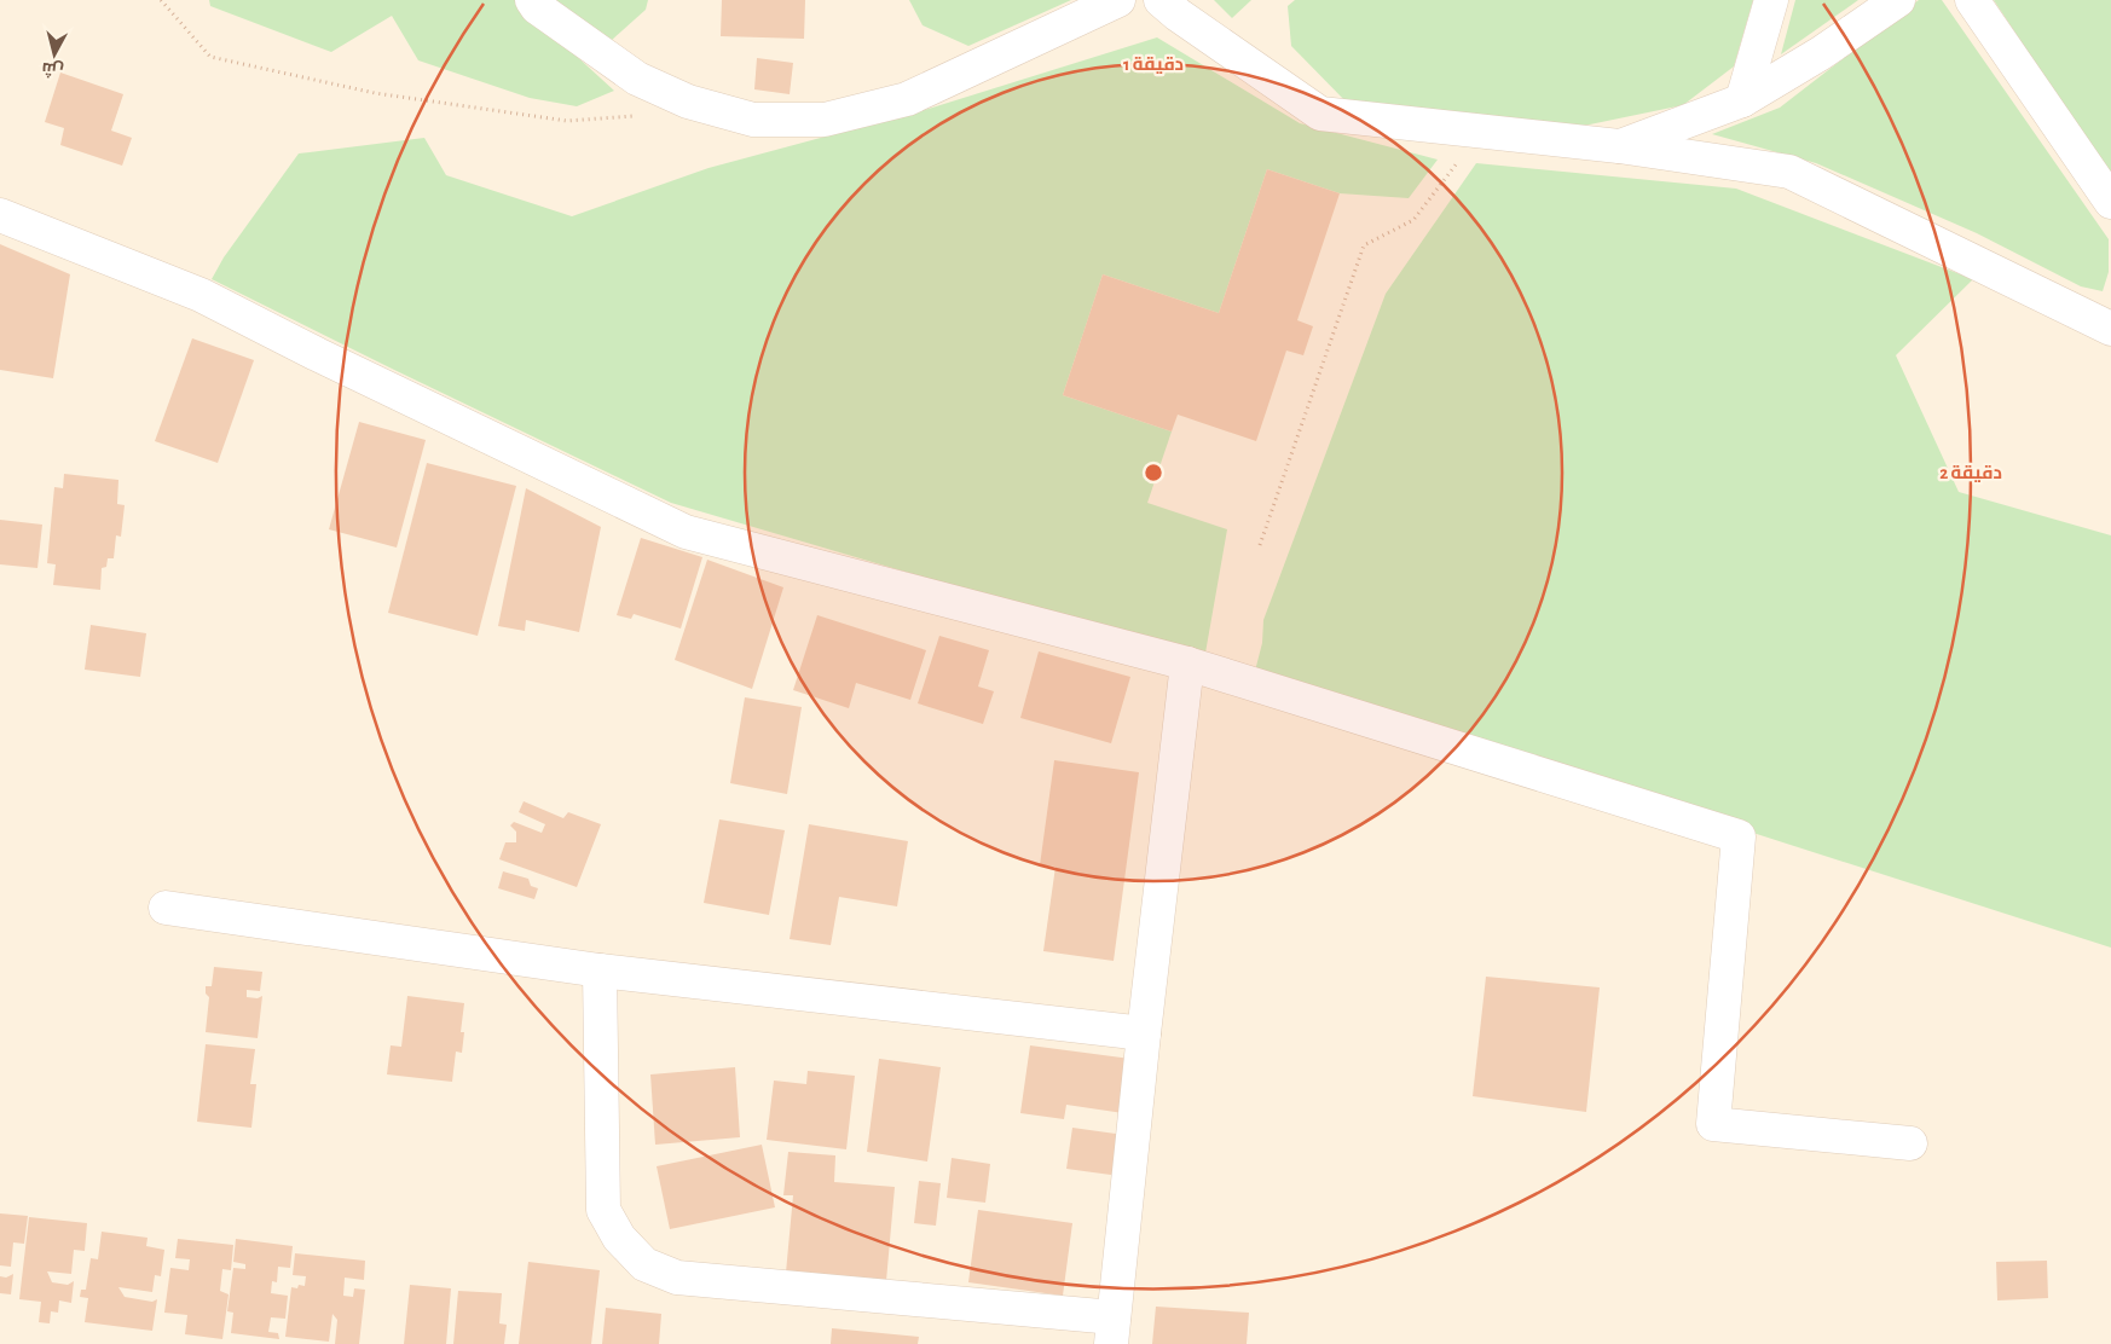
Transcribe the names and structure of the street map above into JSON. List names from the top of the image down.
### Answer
{
  "north": "bottom",
  "rings": ["1 دقيقة", "2 دقيقة"]
}
